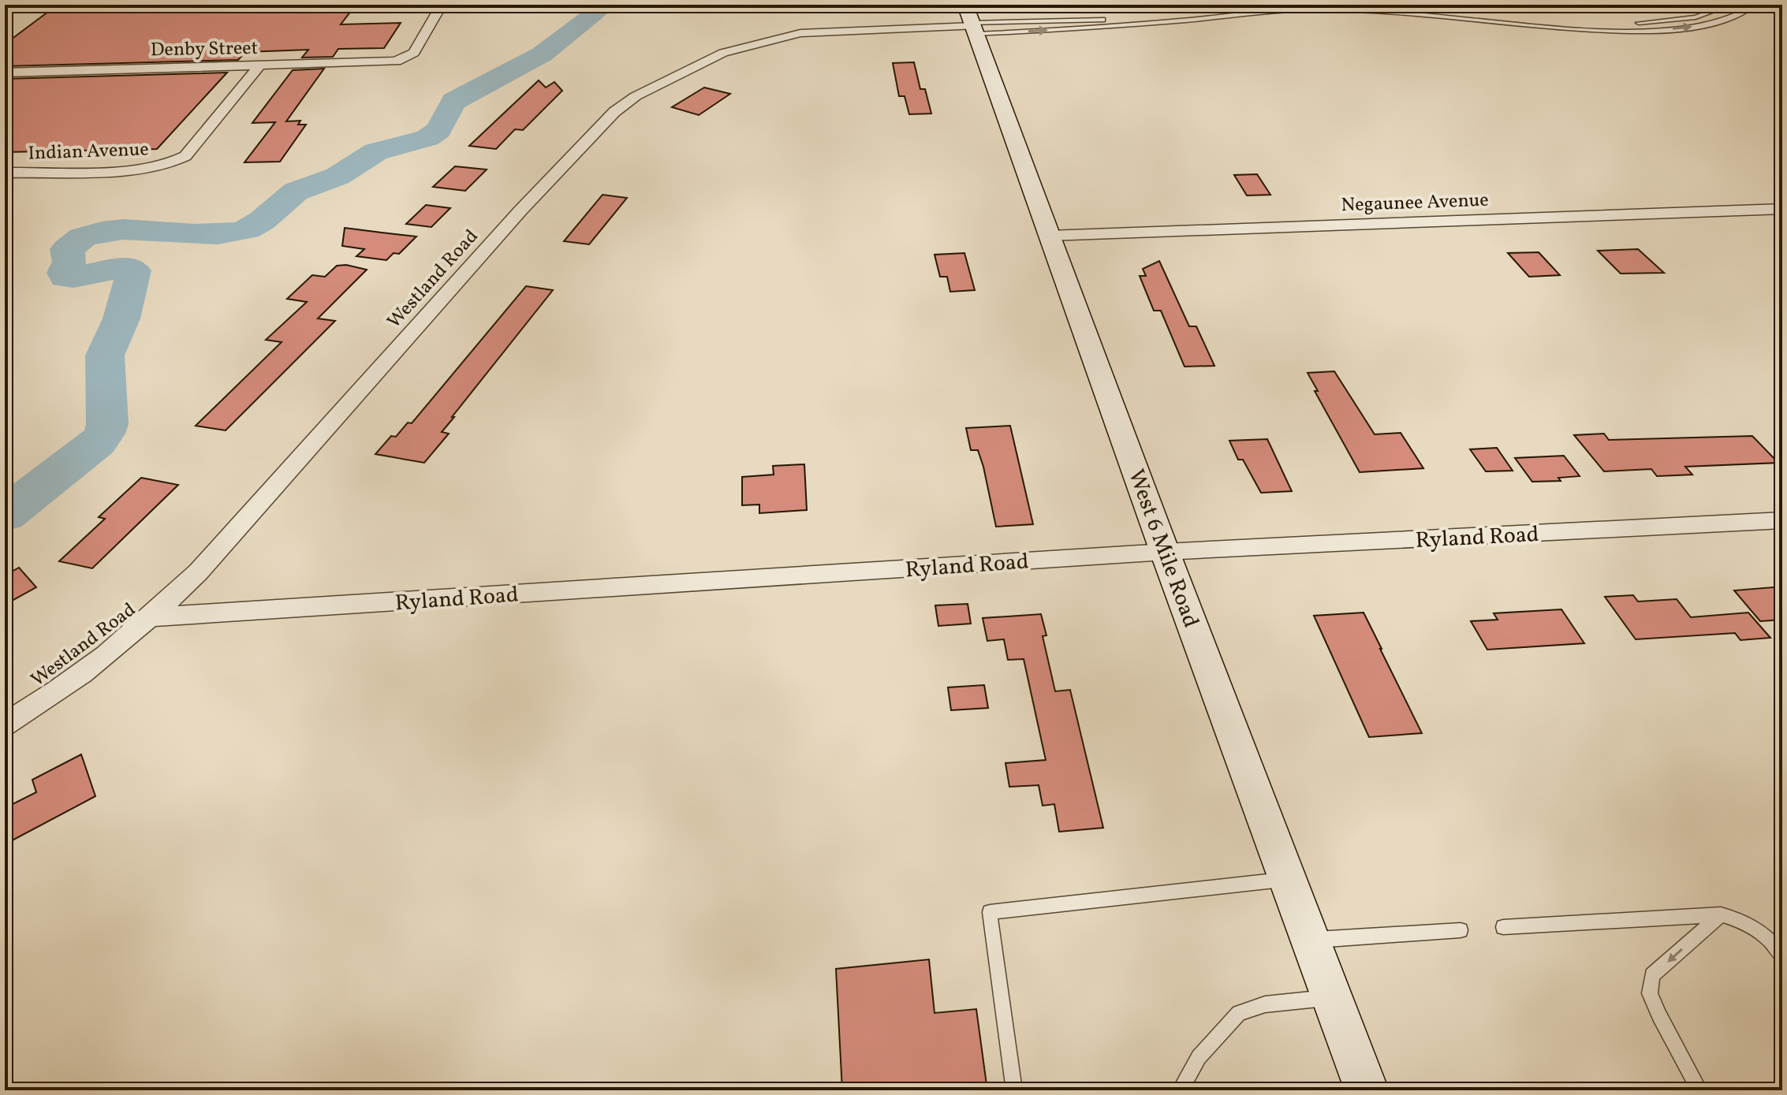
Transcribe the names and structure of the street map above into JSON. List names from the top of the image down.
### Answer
{
  "streets": {
    "main road": ["West 6 Mile Road"],
    "street": [
      "Denby Street",
      "Indian Avenue",
      "Negaunee Avenue",
      "Westland Road",
      "Ryland Road"
    ]
  },
  "crossings": [
    ["Denby Street", "Indian Avenue"],
    ["Negaunee Avenue", "West 6 Mile Road"],
    ["Westland Road", "Ryland Road"],
    ["Westland Road", "West 6 Mile Road"],
    ["Ryland Road", "West 6 Mile Road"]
  ]
}
